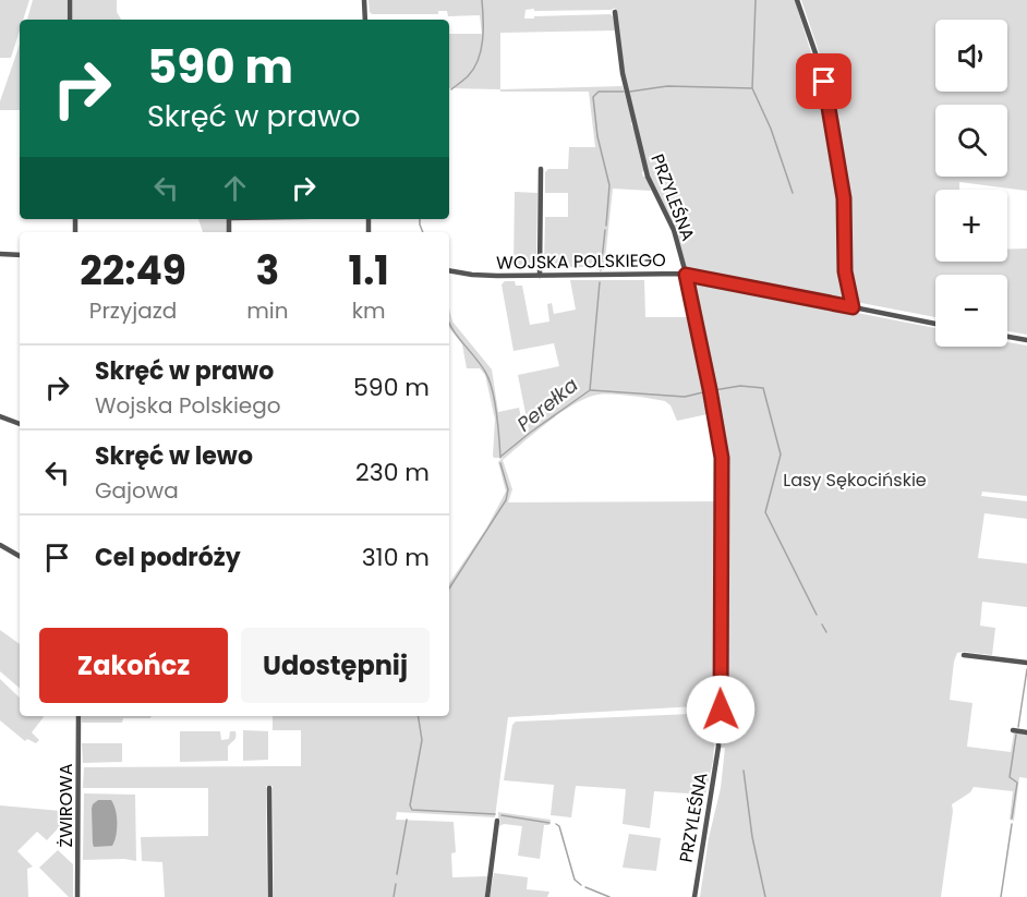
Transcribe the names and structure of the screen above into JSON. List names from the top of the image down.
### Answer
{
  "streets": {
    "street": ["PRZYLEŚNA", "WOJSKA POLSKIEGO", "ŻWIROWA"]
  },
  "crossings": [
    ["PRZYLEŚNA", "WOJSKA POLSKIEGO"]
  ],
  "water": ["Perełka"],
  "parks": ["Lasy Sękocińskie"],
  "page": {
    "map_buttons": ["+", "−"],
    "turn": ["590 m", "Skręć w prawo"],
    "eta": [
      "22:49",
      "Przyjazd",
      "3",
      "min",
      "1.1",
      "km"
    ],
    "list": [
      {
        "name": "Skręć w prawo",
        "note": "Wojska Polskiego",
        "value": "590 m"
      },
      {
        "name": "Skręć w lewo",
        "note": "Gajowa",
        "value": "230 m"
      },
      {
        "name": "Cel podróży",
        "value": "310 m"
      }
    ],
    "buttons": ["Zakończ", "Udostępnij"]
  }
}
